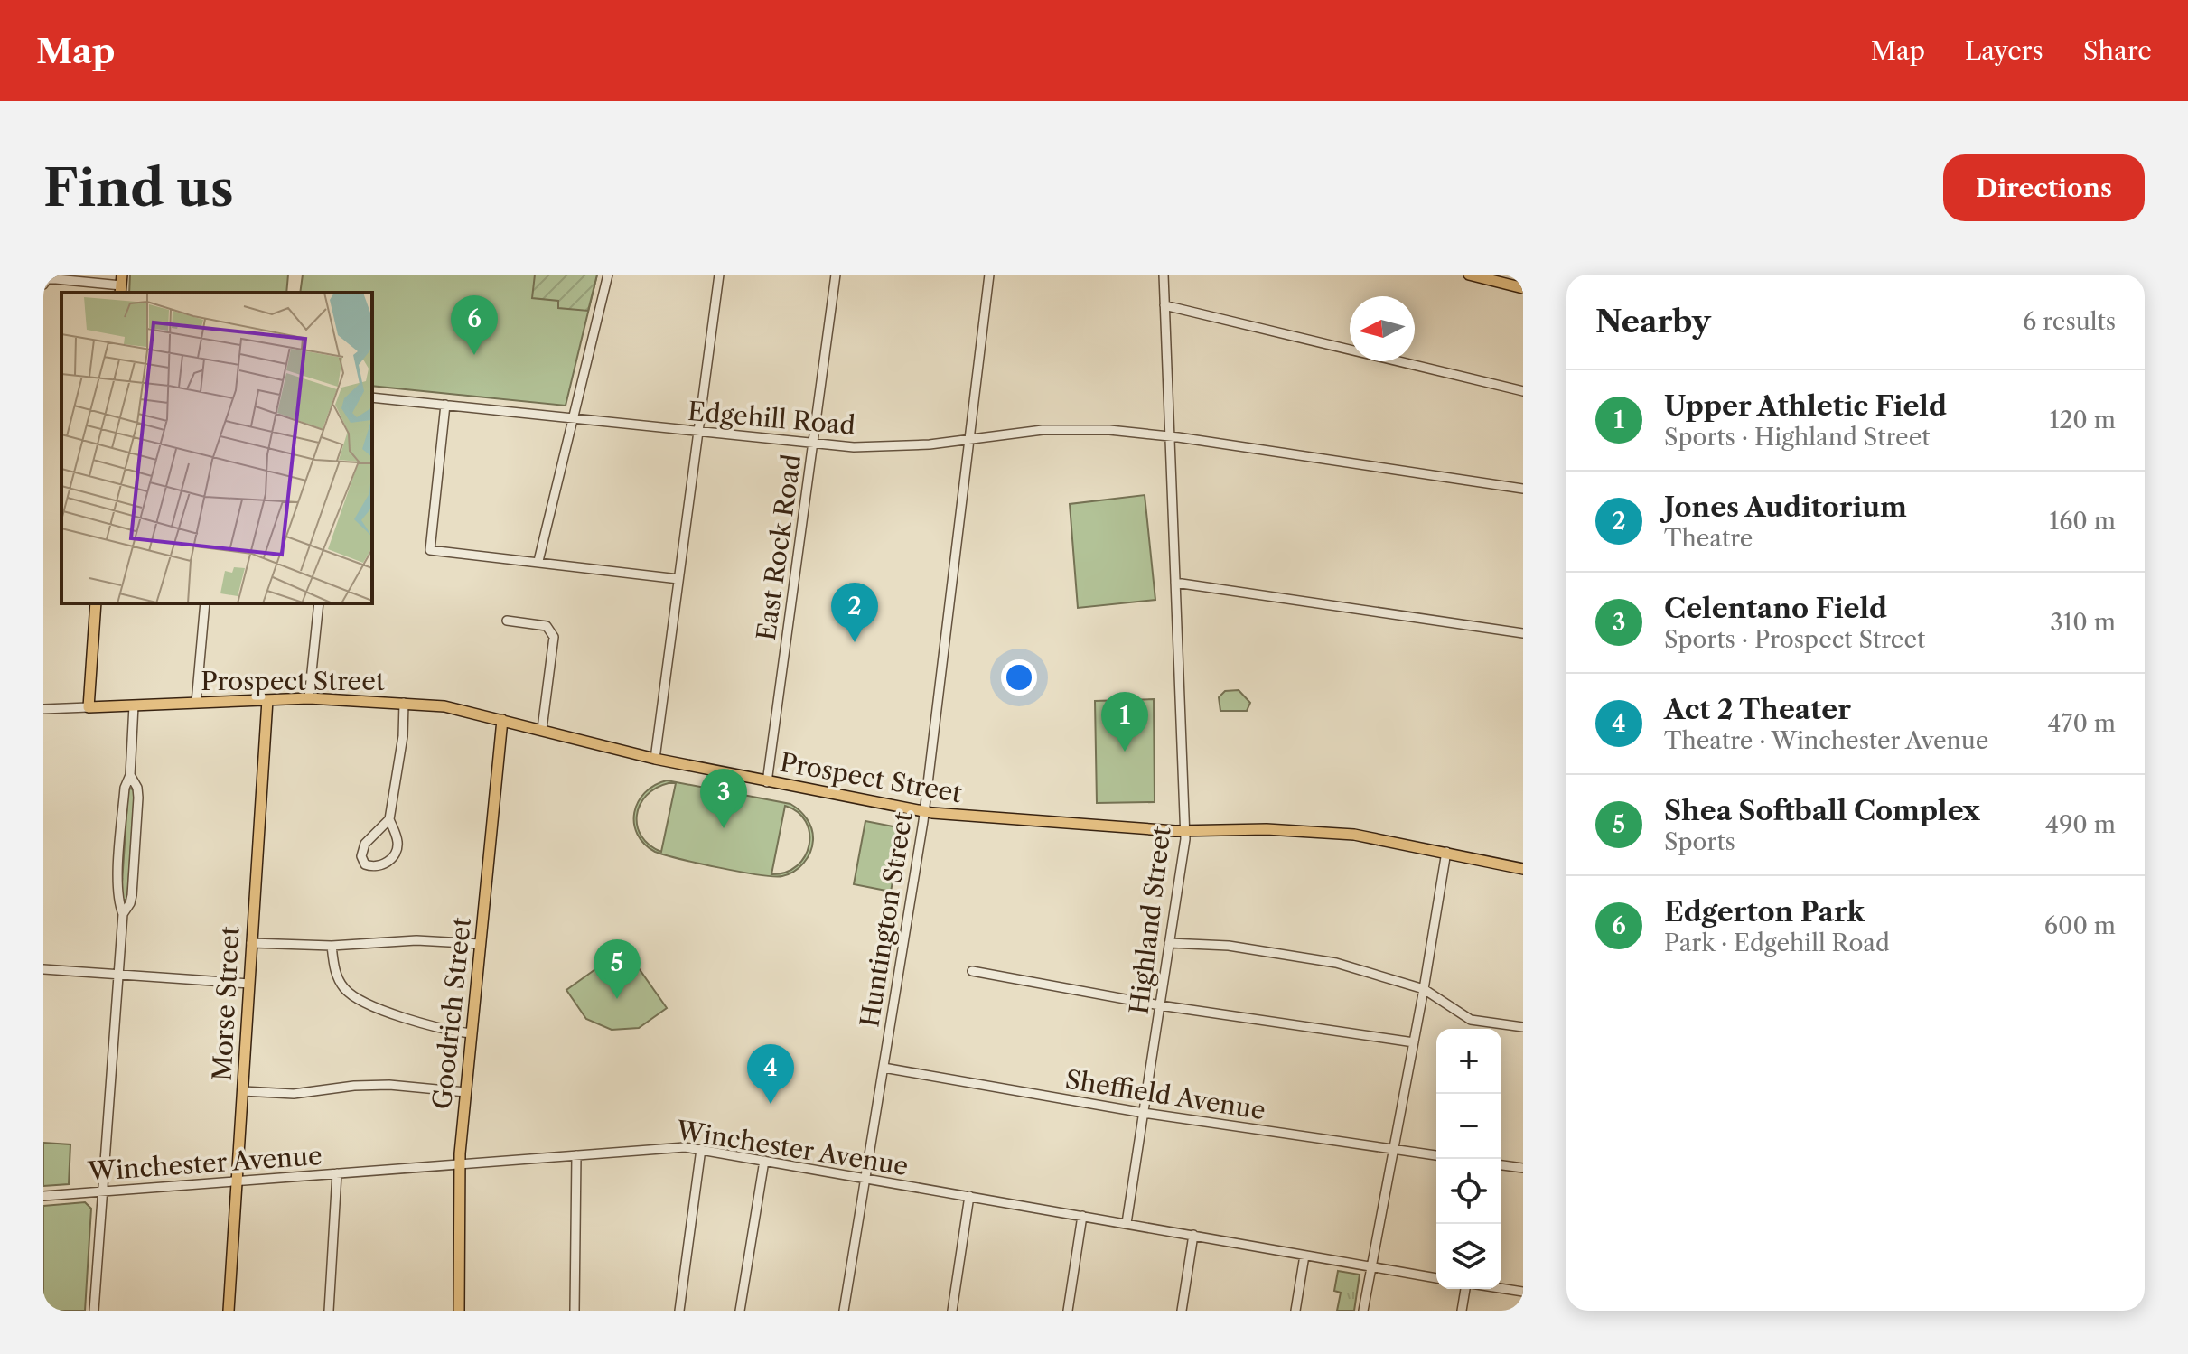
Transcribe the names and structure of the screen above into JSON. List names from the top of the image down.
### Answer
{
  "streets": {
    "main road": ["Prospect Street", "Morse Street", "Goodrich Street"],
    "street": [
      "Edgehill Road",
      "East Rock Road",
      "Huntington Street",
      "Highland Street",
      "Sheffield Avenue",
      "Winchester Avenue"
    ]
  },
  "crossings": [
    ["Edgehill Road", "East Rock Road"],
    ["Edgehill Road", "Huntington Street"],
    ["Edgehill Road", "Highland Street"],
    ["East Rock Road", "Prospect Street"],
    ["Prospect Street", "Huntington Street"],
    ["Prospect Street", "Highland Street"],
    ["Prospect Street", "Morse Street"],
    ["Prospect Street", "Goodrich Street"],
    ["Huntington Street", "Sheffield Avenue"],
    ["Huntington Street", "Winchester Avenue"],
    ["Highland Street", "Sheffield Avenue"],
    ["Highland Street", "Winchester Avenue"],
    ["Morse Street", "Winchester Avenue"],
    ["Goodrich Street", "Winchester Avenue"]
  ],
  "north": "left",
  "page": {
    "header": "Map",
    "nav": ["Map", "Layers", "Share"],
    "buttons": "Directions",
    "title": "Find us",
    "heading": ["Nearby", "6 results"],
    "pins": [
      "6",
      "2",
      "1",
      "3",
      "5",
      "4"
    ],
    "list": [
      {
        "mark": "1",
        "name": "Upper Athletic Field",
        "note": "Sports · Highland Street",
        "value": "120 m"
      },
      {
        "mark": "2",
        "name": "Jones Auditorium",
        "note": "Theatre",
        "value": "160 m"
      },
      {
        "mark": "3",
        "name": "Celentano Field",
        "note": "Sports · Prospect Street",
        "value": "310 m"
      },
      {
        "mark": "4",
        "name": "Act 2 Theater",
        "note": "Theatre · Winchester Avenue",
        "value": "470 m"
      },
      {
        "mark": "5",
        "name": "Shea Softball Complex",
        "note": "Sports",
        "value": "490 m"
      },
      {
        "mark": "6",
        "name": "Edgerton Park",
        "note": "Park · Edgehill Road",
        "value": "600 m"
      }
    ],
    "map_buttons": ["+", "−"]
  }
}
